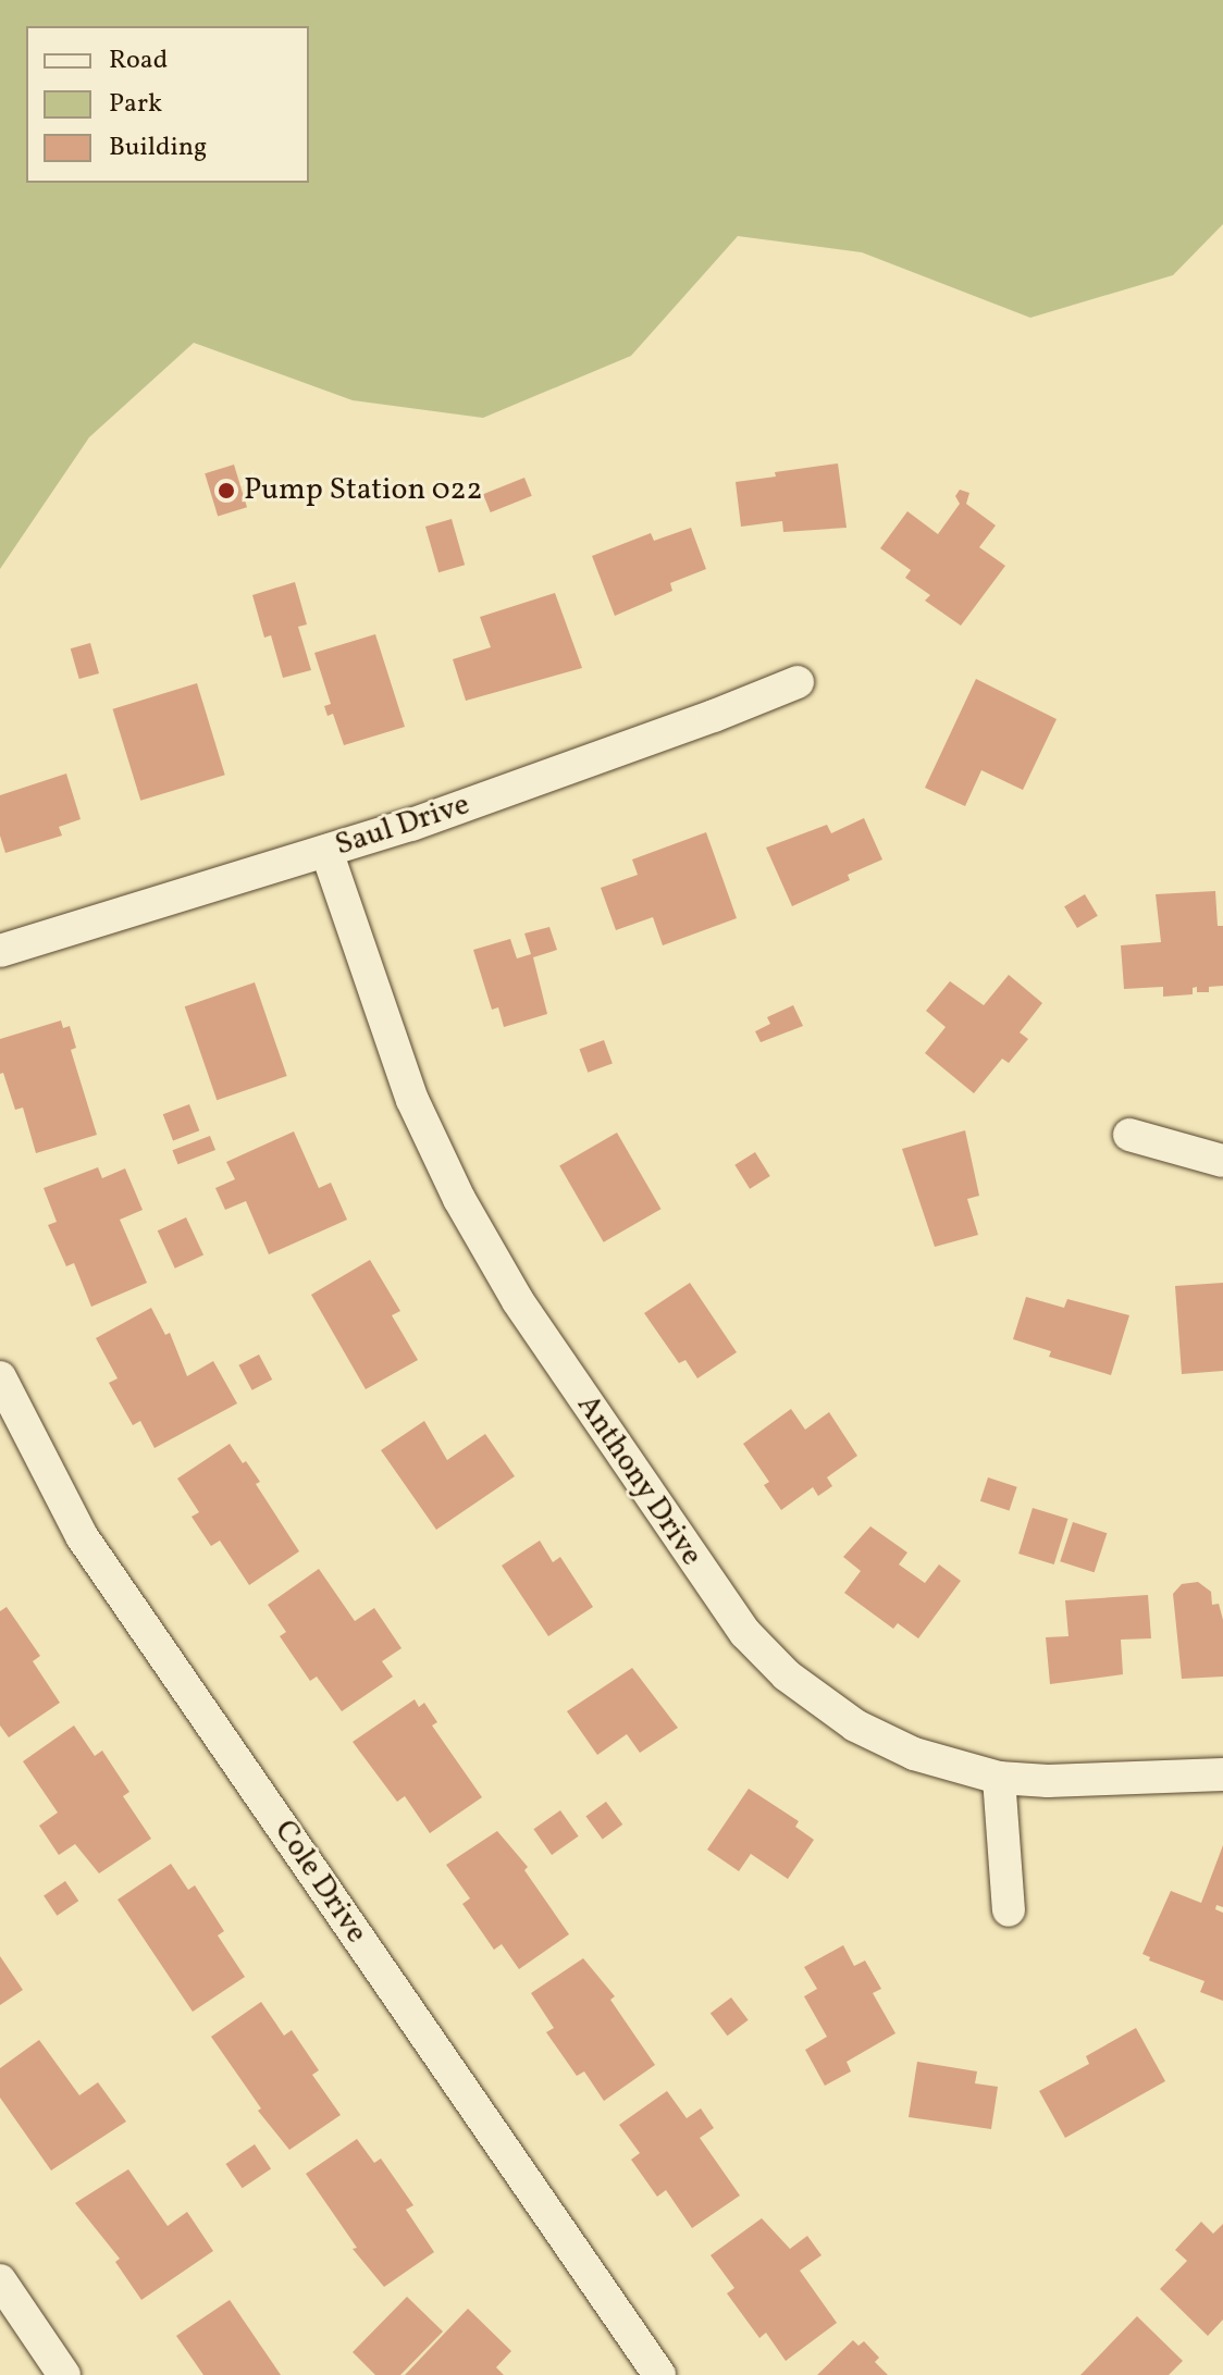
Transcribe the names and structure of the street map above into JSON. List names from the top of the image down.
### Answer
{
  "streets": {
    "street": ["Saul Drive", "Anthony Drive", "Cole Drive"]
  },
  "crossings": [
    ["Saul Drive", "Anthony Drive"]
  ],
  "places": ["Pump Station 022"],
  "legend": ["Road", "Park", "Building"]
}
